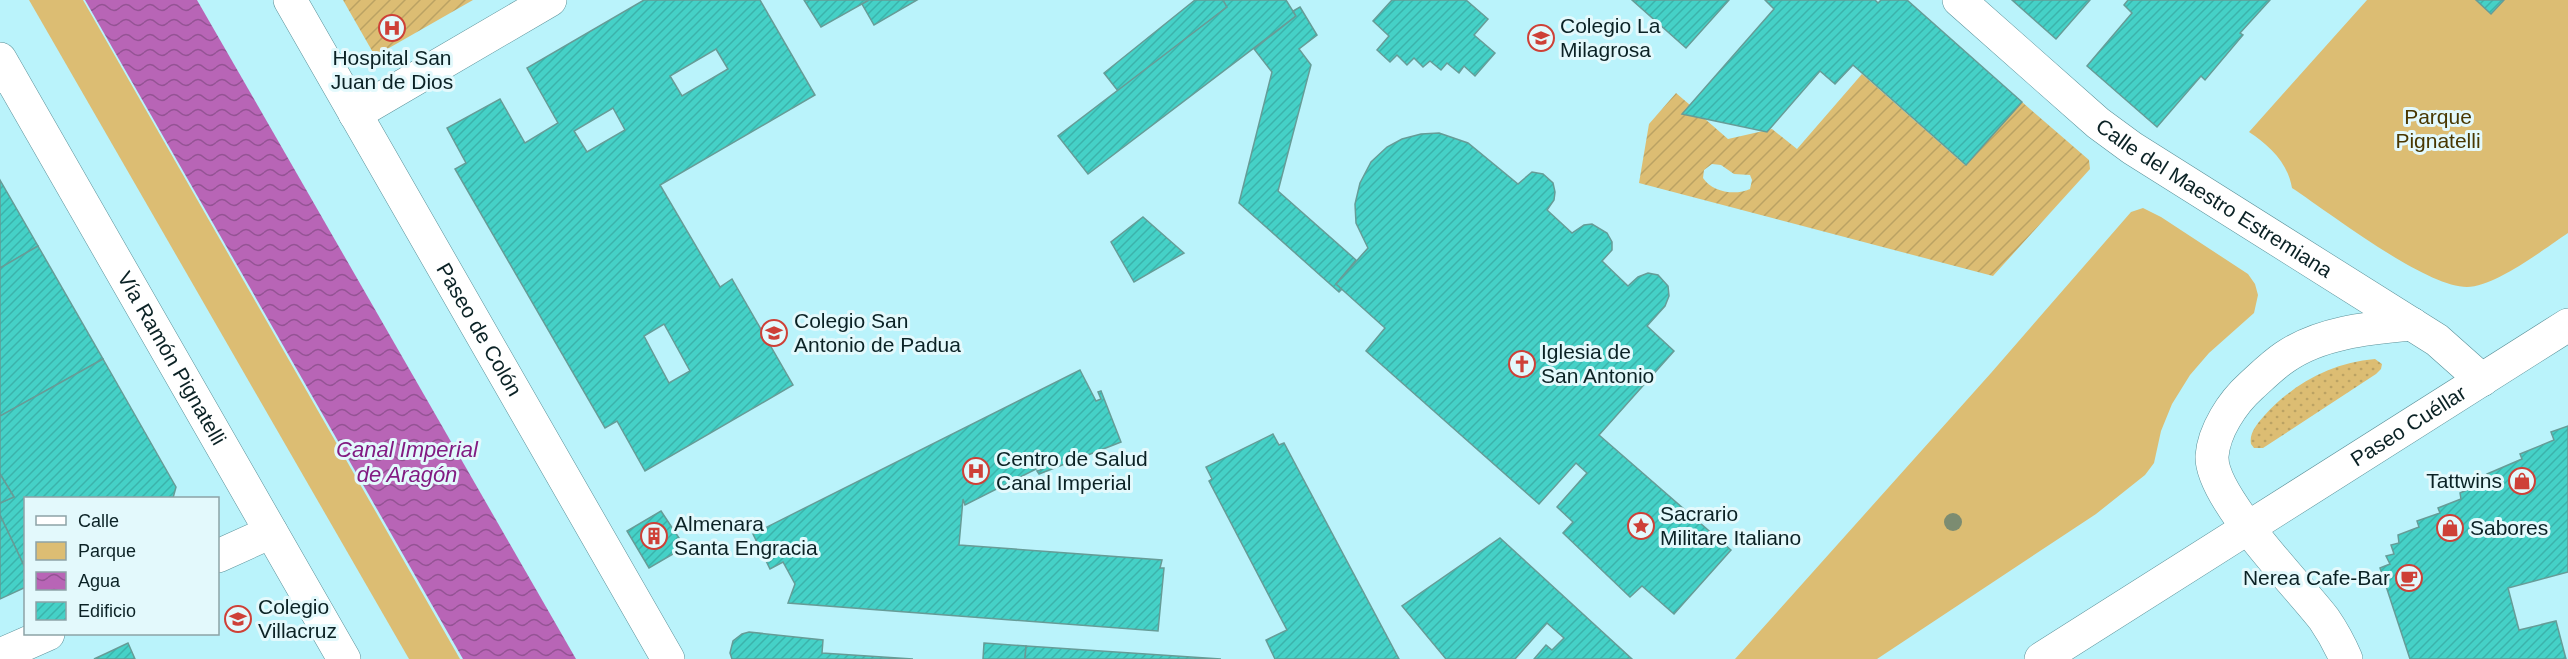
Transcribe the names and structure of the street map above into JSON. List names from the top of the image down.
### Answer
{
  "streets": {
    "main road": [
      "Calle del Maestro Estremiana",
      "Paseo de Colón",
      "Vía Ramón Pignatelli",
      "Paseo Cuéllar"
    ]
  },
  "crossings": [
    ["Calle del Maestro Estremiana", "Paseo Cuéllar"]
  ],
  "water": ["Canal Imperial de Aragón"],
  "parks": ["Parque Pignatelli"],
  "places": {
    "hospital": ["Hospital San Juan de Dios", "Centro de Salud Canal Imperial"],
    "school or university": ["Colegio La Milagrosa", "Colegio San Antonio de Padua", "Colegio Villacruz"],
    "church": ["Iglesia de San Antonio"],
    "shop": ["Tattwins", "Sabores"],
    "place": ["Sacrario Militare Italiano"],
    "building": ["Almenara Santa Engracia"],
    "cafe": ["Nerea Cafe-Bar"]
  },
  "legend": [
    "Calle",
    "Parque",
    "Agua",
    "Edificio"
  ]
}
